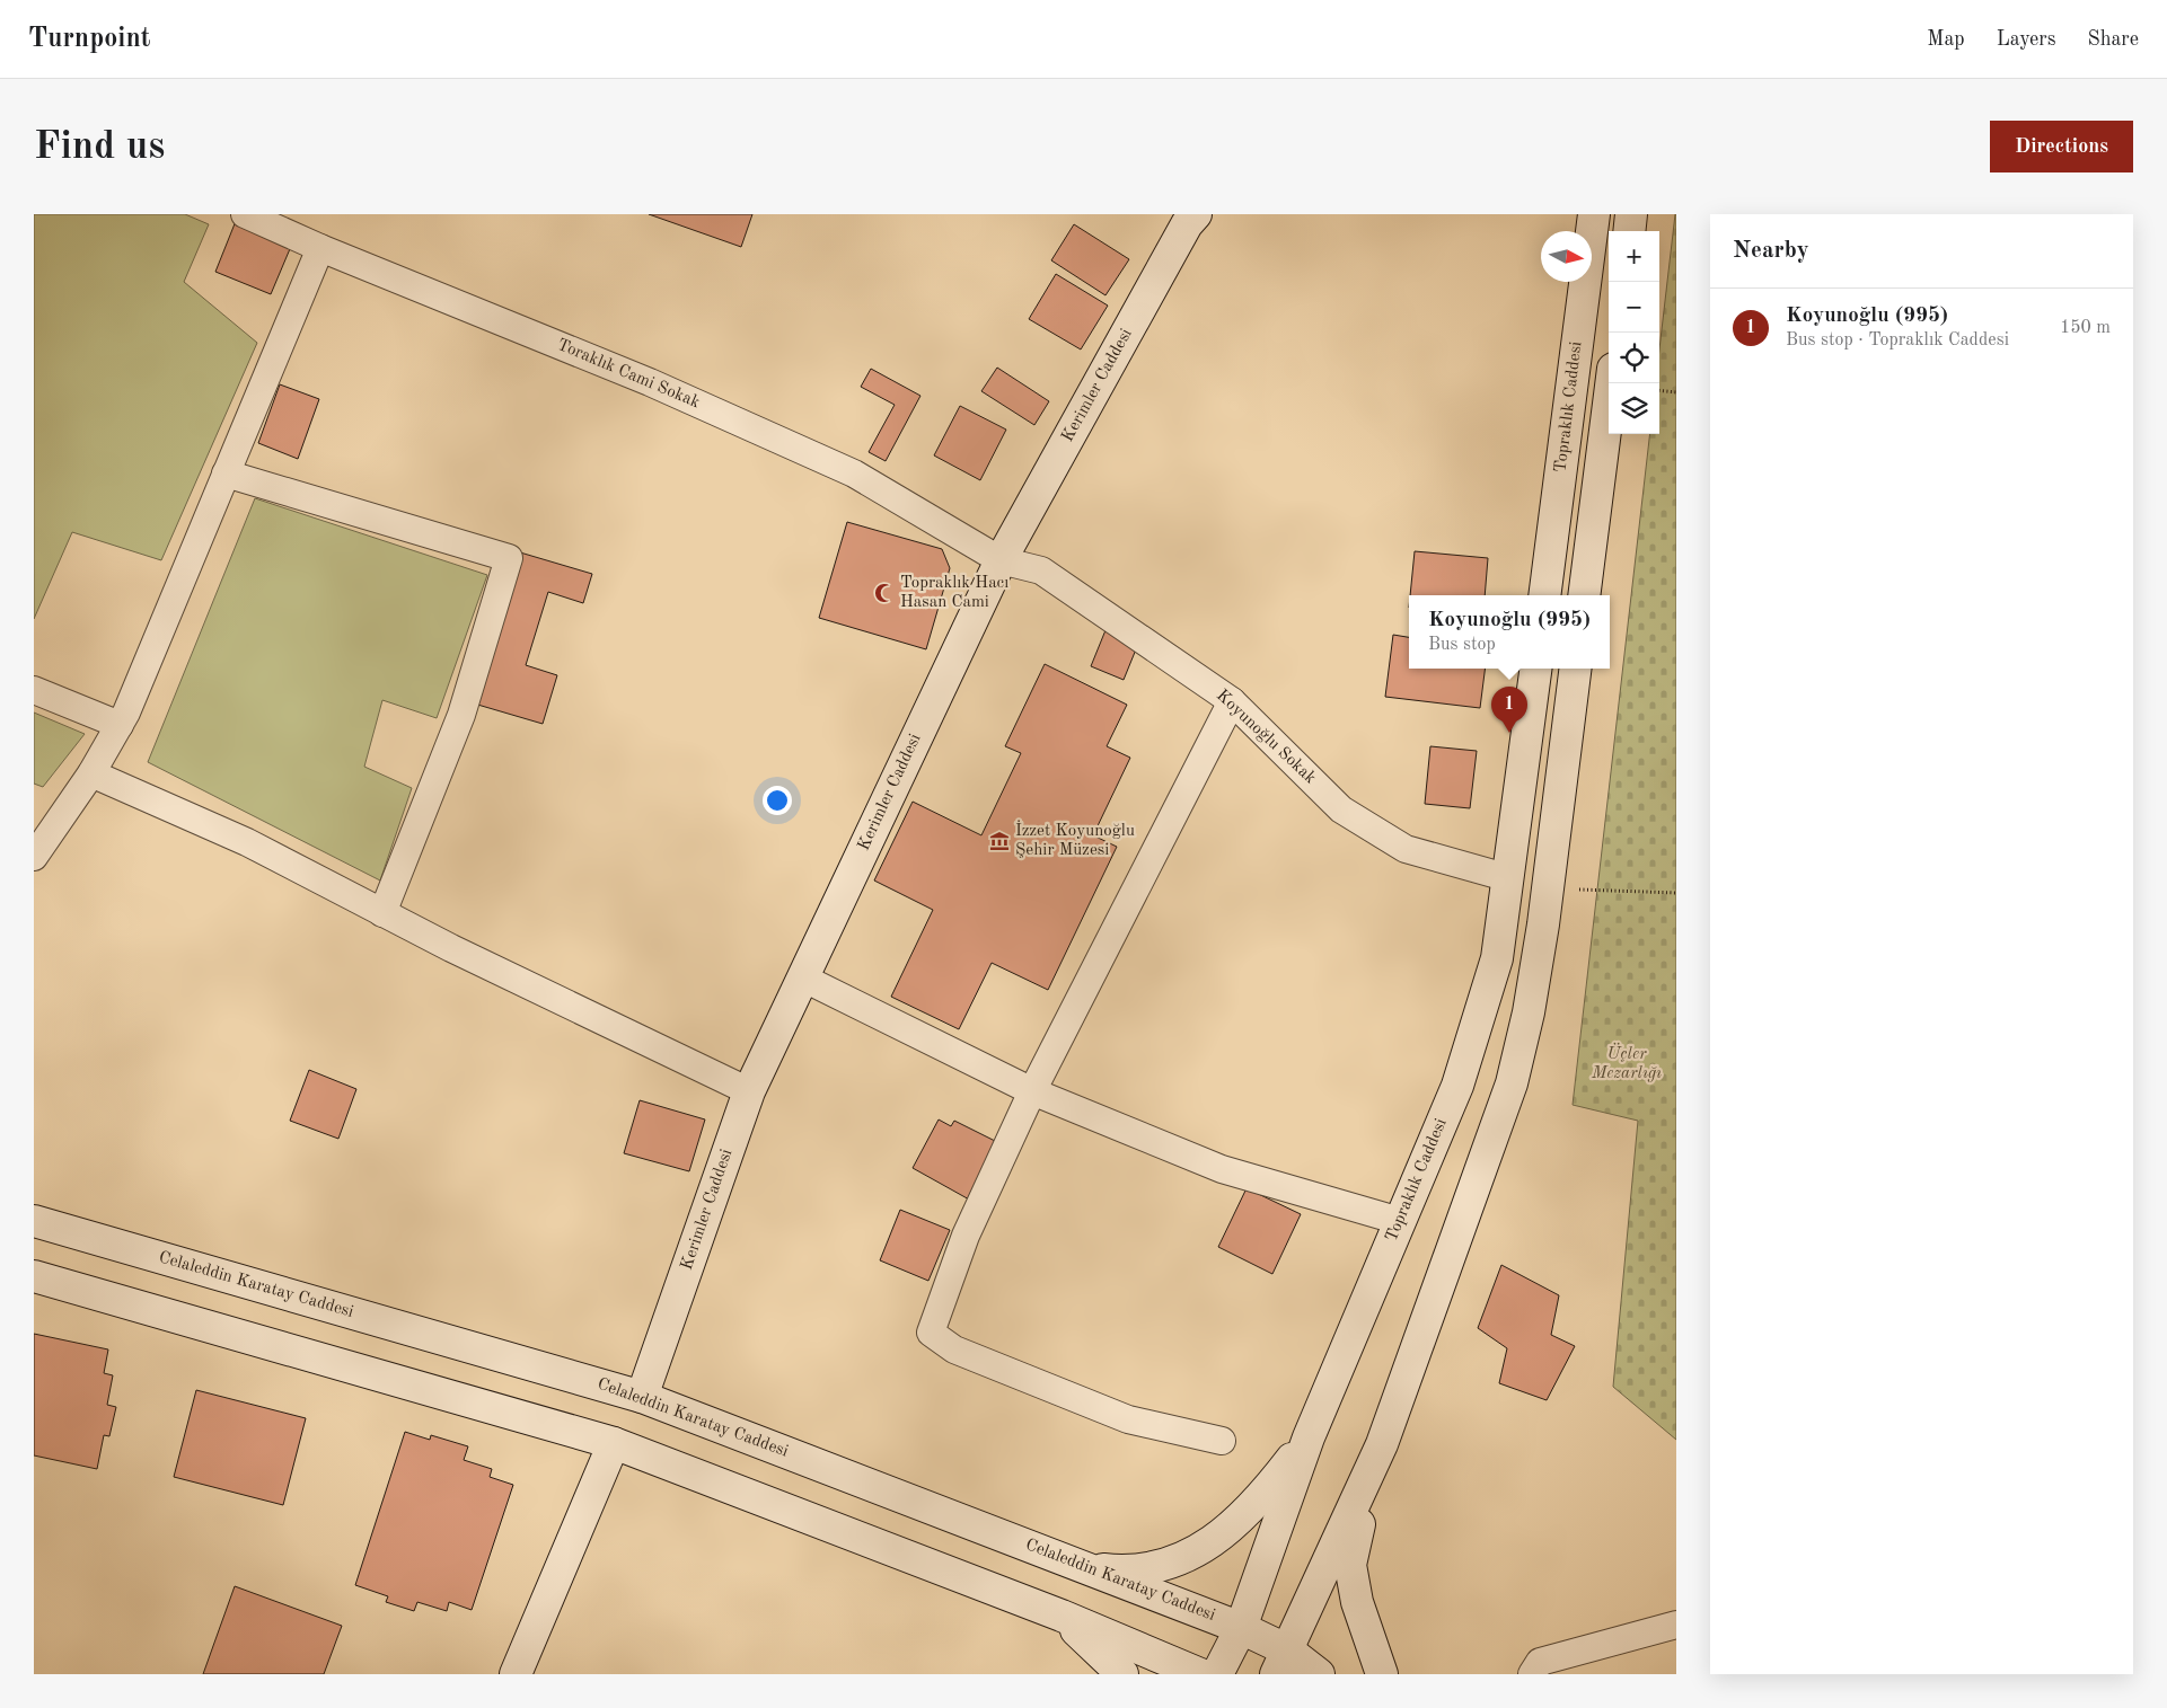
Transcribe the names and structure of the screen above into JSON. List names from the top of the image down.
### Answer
{
  "streets": {
    "main road": ["Kerimler Caddesi", "Topraklık Caddesi", "Celaleddin Karatay Caddesi"],
    "street": ["Toraklık Cami Sokak", "Koyunoğlu Sokak"]
  },
  "crossings": [
    ["Toraklık Cami Sokak", "Kerimler Caddesi"],
    ["Toraklık Cami Sokak", "Koyunoğlu Sokak"],
    ["Kerimler Caddesi", "Koyunoğlu Sokak"],
    ["Kerimler Caddesi", "Celaleddin Karatay Caddesi"],
    ["Topraklık Caddesi", "Koyunoğlu Sokak"],
    ["Topraklık Caddesi", "Celaleddin Karatay Caddesi"]
  ],
  "parks": ["Üçler Mezarlığı"],
  "places": {
    "mosque": ["Topraklık Hacı Hasan Cami"],
    "museum": ["İzzet Koyunoğlu Şehir Müzesi"]
  },
  "north": "right",
  "page": {
    "header": "Turnpoint",
    "nav": ["Map", "Layers", "Share"],
    "buttons": "Directions",
    "title": "Find us",
    "heading": "Nearby",
    "map_buttons": ["+", "−"],
    "list": [
      {
        "mark": "1",
        "name": "Koyunoğlu (995)",
        "note": "Bus stop · Topraklık Caddesi",
        "value": "150 m"
      }
    ],
    "popup": ["Koyunoğlu (995)", "Bus stop"],
    "pins": "1"
  }
}
